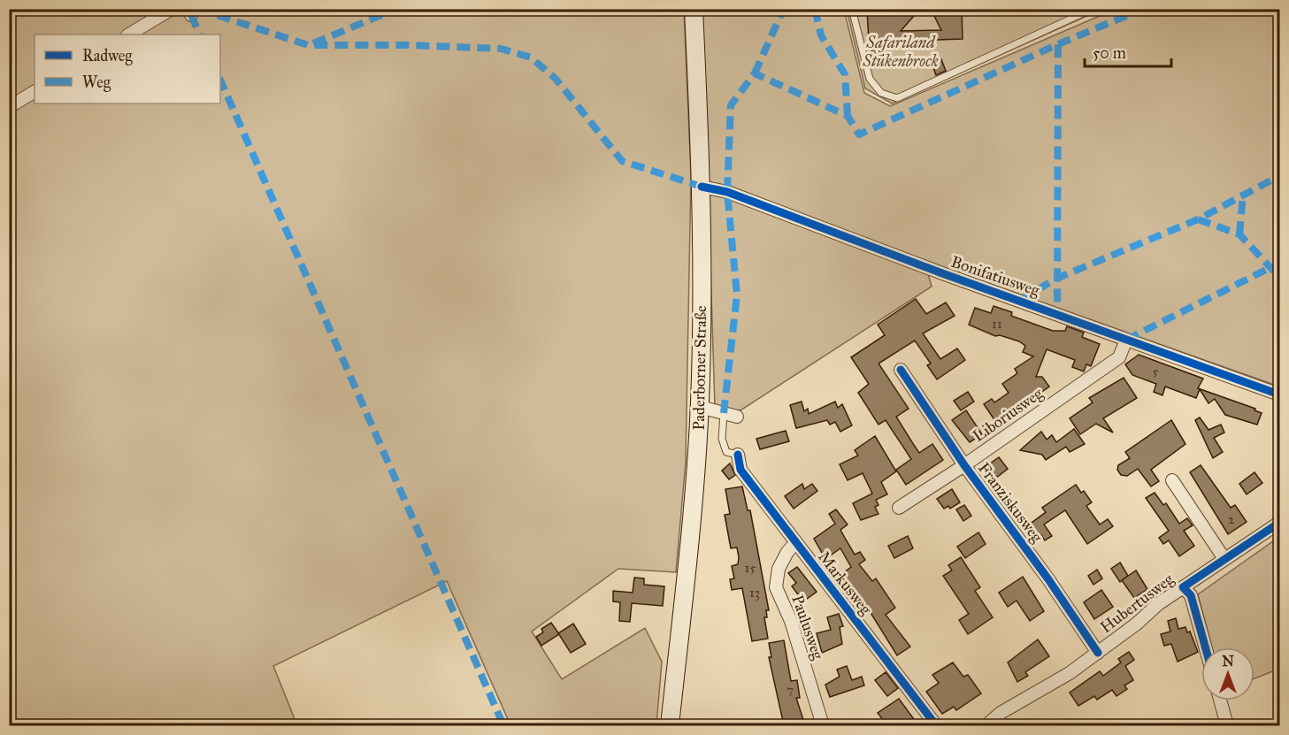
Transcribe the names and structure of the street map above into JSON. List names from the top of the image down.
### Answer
{
  "streets": {
    "main road": ["Paderborner Straße"],
    "street": [
      "Bonifatiusweg",
      "Liboriusweg",
      "Franziskusweg",
      "Markusweg",
      "Hubertusweg",
      "Paulusweg"
    ]
  },
  "crossings": [
    ["Bonifatiusweg", "Paderborner Straße"],
    ["Bonifatiusweg", "Liboriusweg"],
    ["Liboriusweg", "Franziskusweg"],
    ["Franziskusweg", "Hubertusweg"],
    ["Markusweg", "Paulusweg"]
  ],
  "parks": ["Safariland Stukenbrock"],
  "house_numbers": [
    "11",
    "5",
    "2",
    "15",
    "13",
    "7"
  ],
  "legend": ["Radweg", "Weg"],
  "scale_bar": "50 m",
  "north": "top"
}
